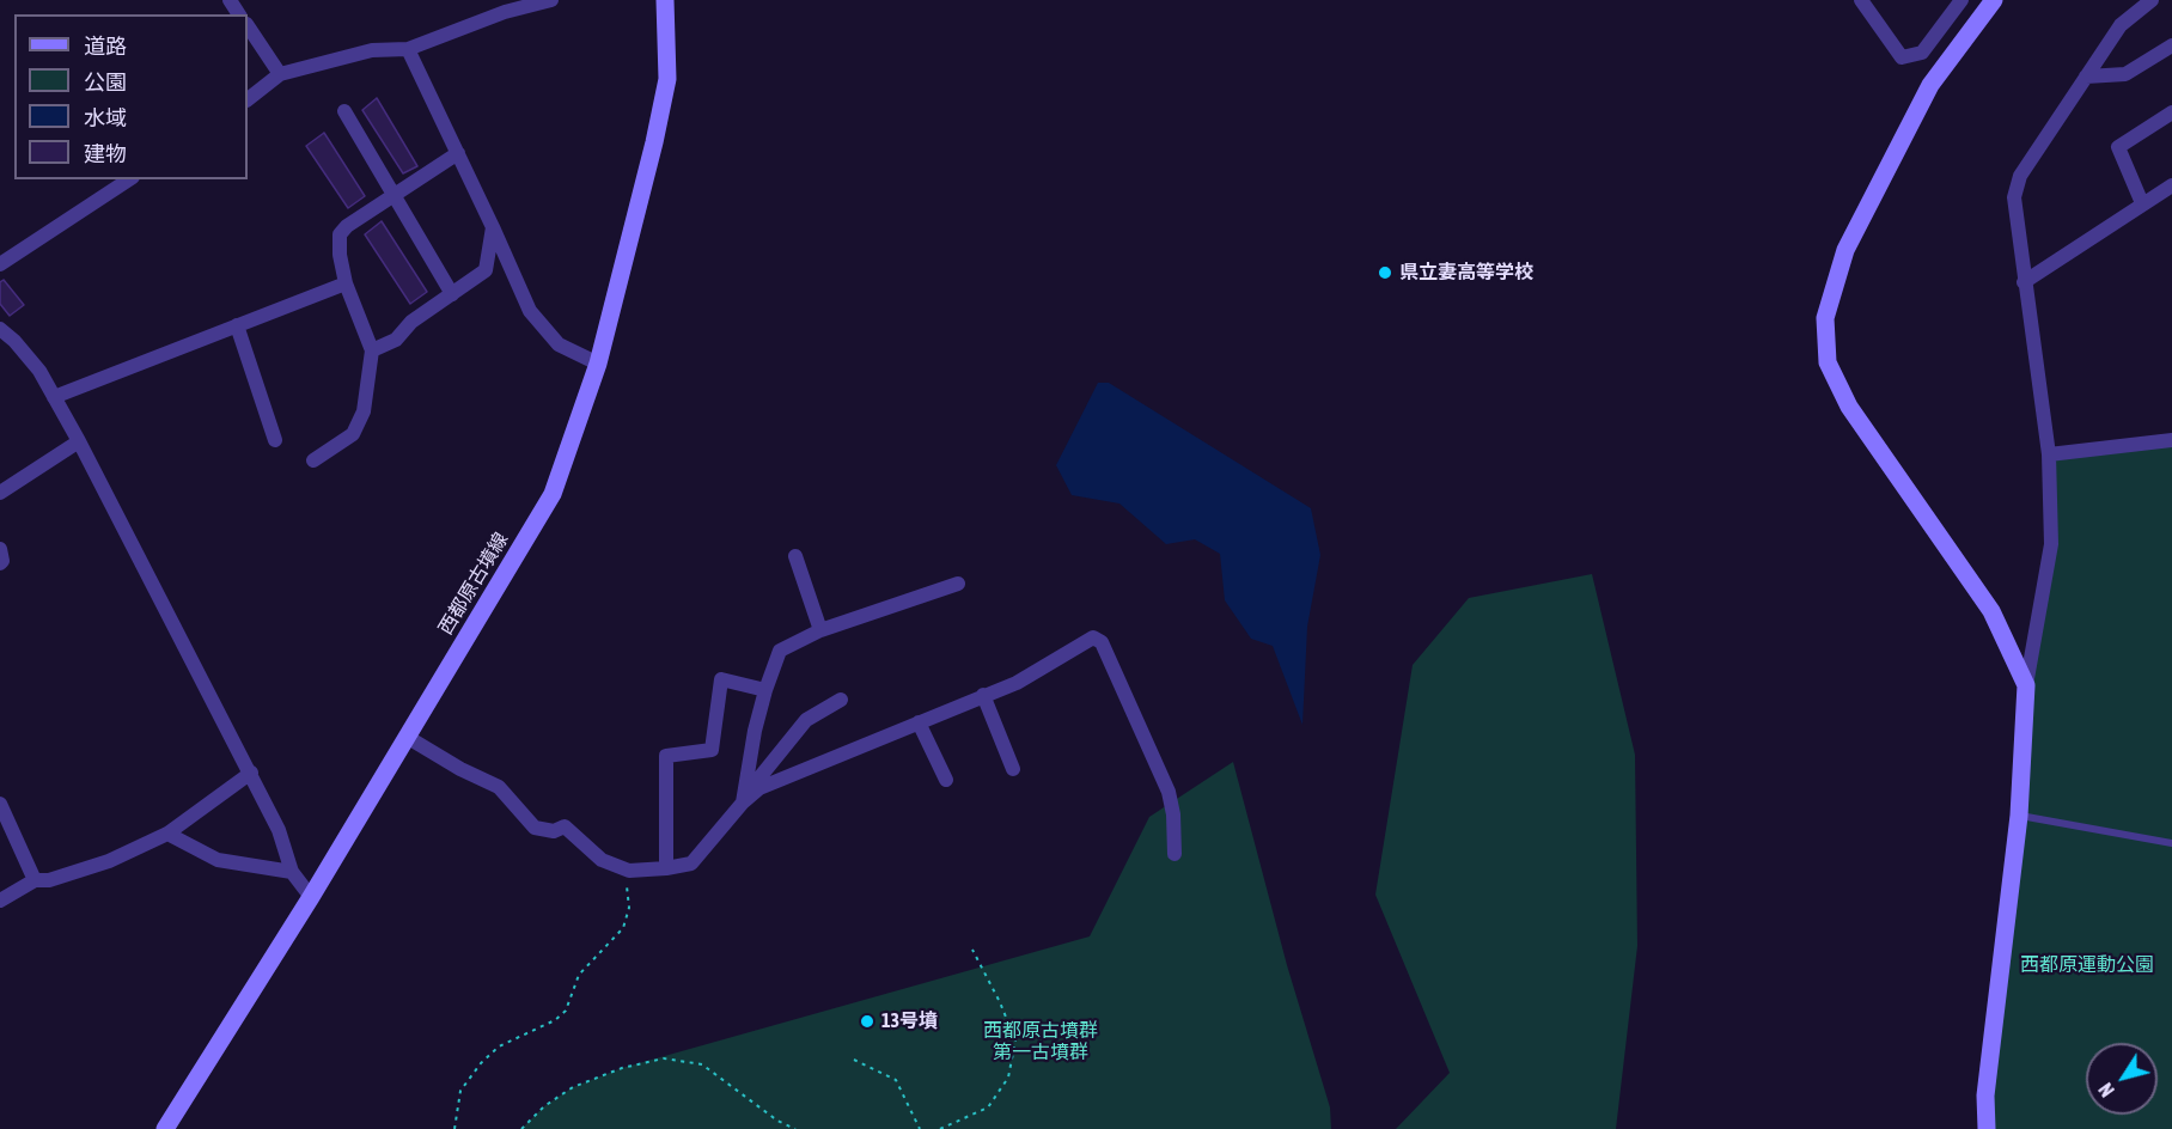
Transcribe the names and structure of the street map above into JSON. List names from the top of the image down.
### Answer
{
  "streets": {
    "main road": ["西都原古墳線"]
  },
  "parks": ["西都原運動公園", "西都原古墳群 第一古墳群"],
  "places": ["県立妻高等学校", "13号墳"],
  "legend": [
    "道路",
    "公園",
    "水域",
    "建物"
  ],
  "north": "bottom left"
}
